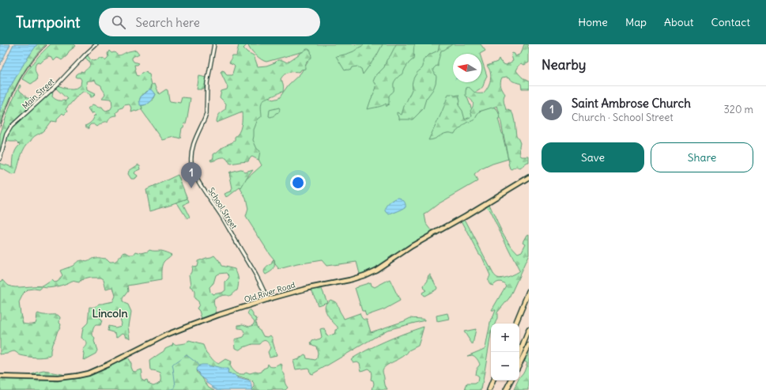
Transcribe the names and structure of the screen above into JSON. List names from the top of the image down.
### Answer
{
  "streets": {
    "main road": ["Old River Road"],
    "street": ["Main Street", "School Street"]
  },
  "crossings": [
    ["School Street", "Old River Road"]
  ],
  "districts": ["Lincoln"],
  "north": "left",
  "page": {
    "header": "Turnpoint",
    "search": "Search here",
    "nav": [
      "Home",
      "Map",
      "About",
      "Contact"
    ],
    "heading": "Nearby",
    "list": [
      {
        "mark": "1",
        "name": "Saint Ambrose Church",
        "note": "Church · School Street",
        "value": "320 m"
      }
    ],
    "buttons": ["Save", "Share"],
    "pins": "1",
    "map_buttons": ["+", "−"]
  }
}
